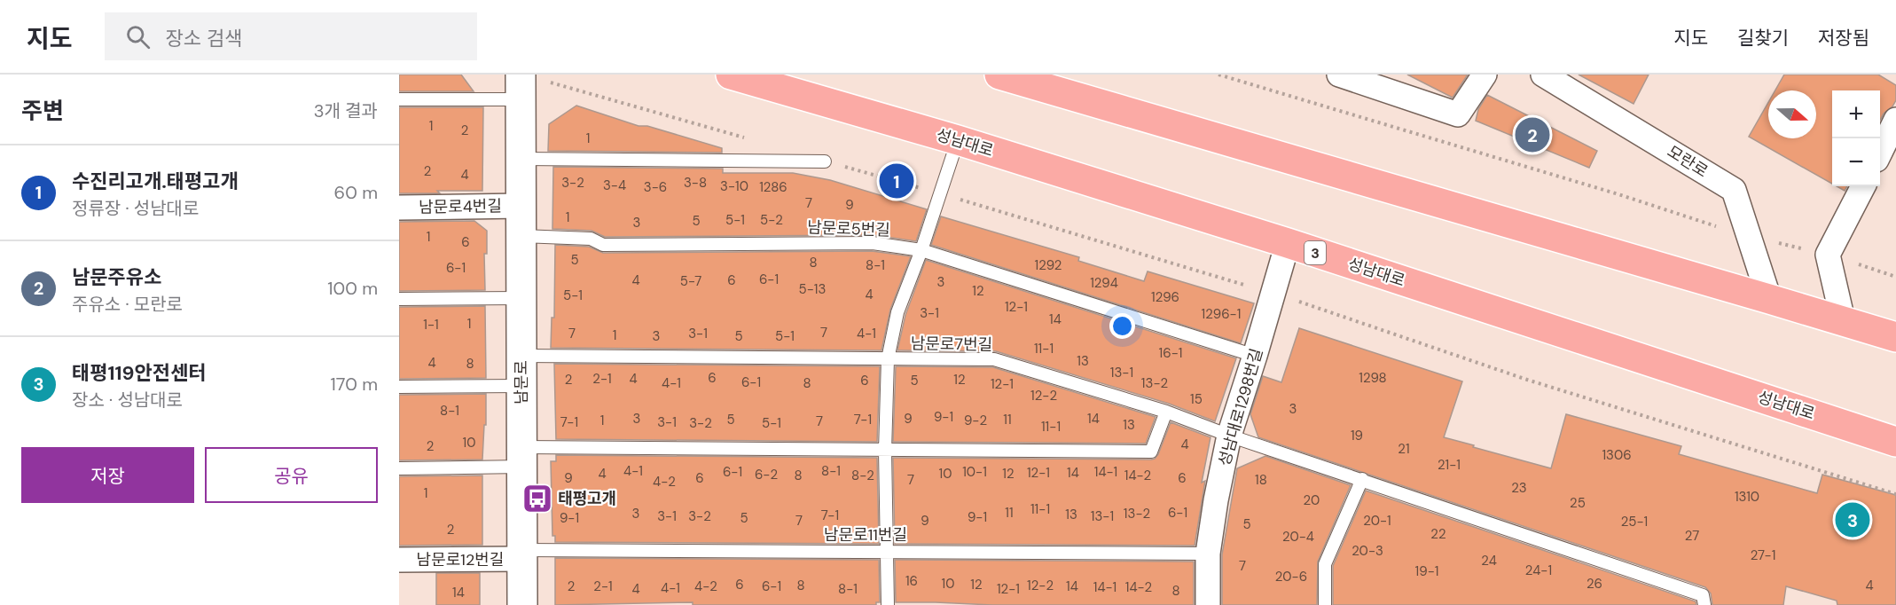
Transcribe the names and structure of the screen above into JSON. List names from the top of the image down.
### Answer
{
  "streets": {
    "main road": ["성남대로", "3", "남문로"],
    "street": [
      "모란로",
      "남문로4번길",
      "성남대로1298번길",
      "남문로12번길"
    ],
    "lane": ["남문로5번길", "남문로7번길", "남문로11번길"]
  },
  "crossings": [
    ["성남대로", "성남대로1298번길"],
    ["남문로4번길", "남문로"],
    ["남문로5번길", "남문로"],
    ["남문로5번길", "성남대로1298번길"],
    ["남문로7번길", "남문로"],
    ["남문로7번길", "성남대로1298번길"],
    ["남문로", "남문로11번길"],
    ["남문로", "남문로12번길"],
    ["성남대로1298번길", "남문로11번길"],
    ["남문로11번길", "남문로12번길"]
  ],
  "places": {
    "bus stop": ["태평고개"]
  },
  "house_numbers": [
    "1",
    "2",
    "1",
    "2",
    "4",
    "3-2",
    "3-8",
    "3-4",
    "3-10",
    "3-6",
    "1286",
    "7",
    "9",
    "1",
    "5-1",
    "5-2",
    "5",
    "3",
    "1",
    "6",
    "5",
    "8",
    "8-1",
    "1292",
    "6-1",
    "6-1",
    "4",
    "6",
    "5-7",
    "3",
    "1294",
    "5-13",
    "12",
    "4",
    "5-1",
    "1296",
    "12-1",
    "3-1",
    "1296-1",
    "14",
    "1",
    "1-1",
    "7",
    "7",
    "3-1",
    "4-1",
    "1",
    "3",
    "5",
    "5-1",
    "11-1",
    "16-1",
    "13",
    "4",
    "8",
    "13-1",
    "6",
    "1298",
    "2-1",
    "4",
    "2",
    "12",
    "6",
    "5",
    "6-1",
    "4-1",
    "8",
    "13-2",
    "12-1",
    "12-2",
    "15",
    "3",
    "8-1",
    "9-1",
    "3",
    "9",
    "14",
    "5",
    "7-1",
    "11",
    "1",
    "9-2",
    "7",
    "7-1",
    "3-1",
    "3-2",
    "5-1",
    "13",
    "11-1",
    "19",
    "10",
    "4",
    "2",
    "21",
    "1306",
    "21-1",
    "4-1",
    "8-1",
    "6-1",
    "10-1",
    "14-1",
    "12-1",
    "14",
    "4",
    "10",
    "12",
    "6-2",
    "8",
    "8-2",
    "14-2",
    "9",
    "6",
    "6",
    "7",
    "18",
    "4-2",
    "23",
    "1",
    "1310",
    "20",
    "25",
    "11-1",
    "11",
    "6-1",
    "3",
    "13-2",
    "13",
    "7-1",
    "3-1",
    "3-2",
    "13-1",
    "9-1",
    "9-1",
    "5",
    "7",
    "9",
    "20-1",
    "25-1",
    "5",
    "2",
    "22",
    "27",
    "20-4",
    "20-3",
    "27-1",
    "24",
    "7",
    "24-1",
    "19-1",
    "20-6",
    "16",
    "10",
    "26",
    "6",
    "12",
    "8",
    "12-2",
    "4",
    "2",
    "2-1",
    "4-2",
    "6-1",
    "14",
    "14-1",
    "14-2",
    "4-1",
    "4",
    "8-1",
    "12-1",
    "8",
    "14"
  ],
  "north": "right",
  "page": {
    "header": "지도",
    "search": "장소 검색",
    "nav": ["지도", "길찾기", "저장됨"],
    "heading": ["주변", "3개 결과"],
    "map_buttons": ["+", "−"],
    "pins": ["2", "1", "3"],
    "list": [
      {
        "mark": "1",
        "name": "수진리고개.태평고개",
        "note": "정류장 · 성남대로",
        "value": "60 m"
      },
      {
        "mark": "2",
        "name": "남문주유소",
        "note": "주유소 · 모란로",
        "value": "100 m"
      },
      {
        "mark": "3",
        "name": "태평119안전센터",
        "note": "장소 · 성남대로",
        "value": "170 m"
      }
    ],
    "buttons": ["저장", "공유"]
  }
}
